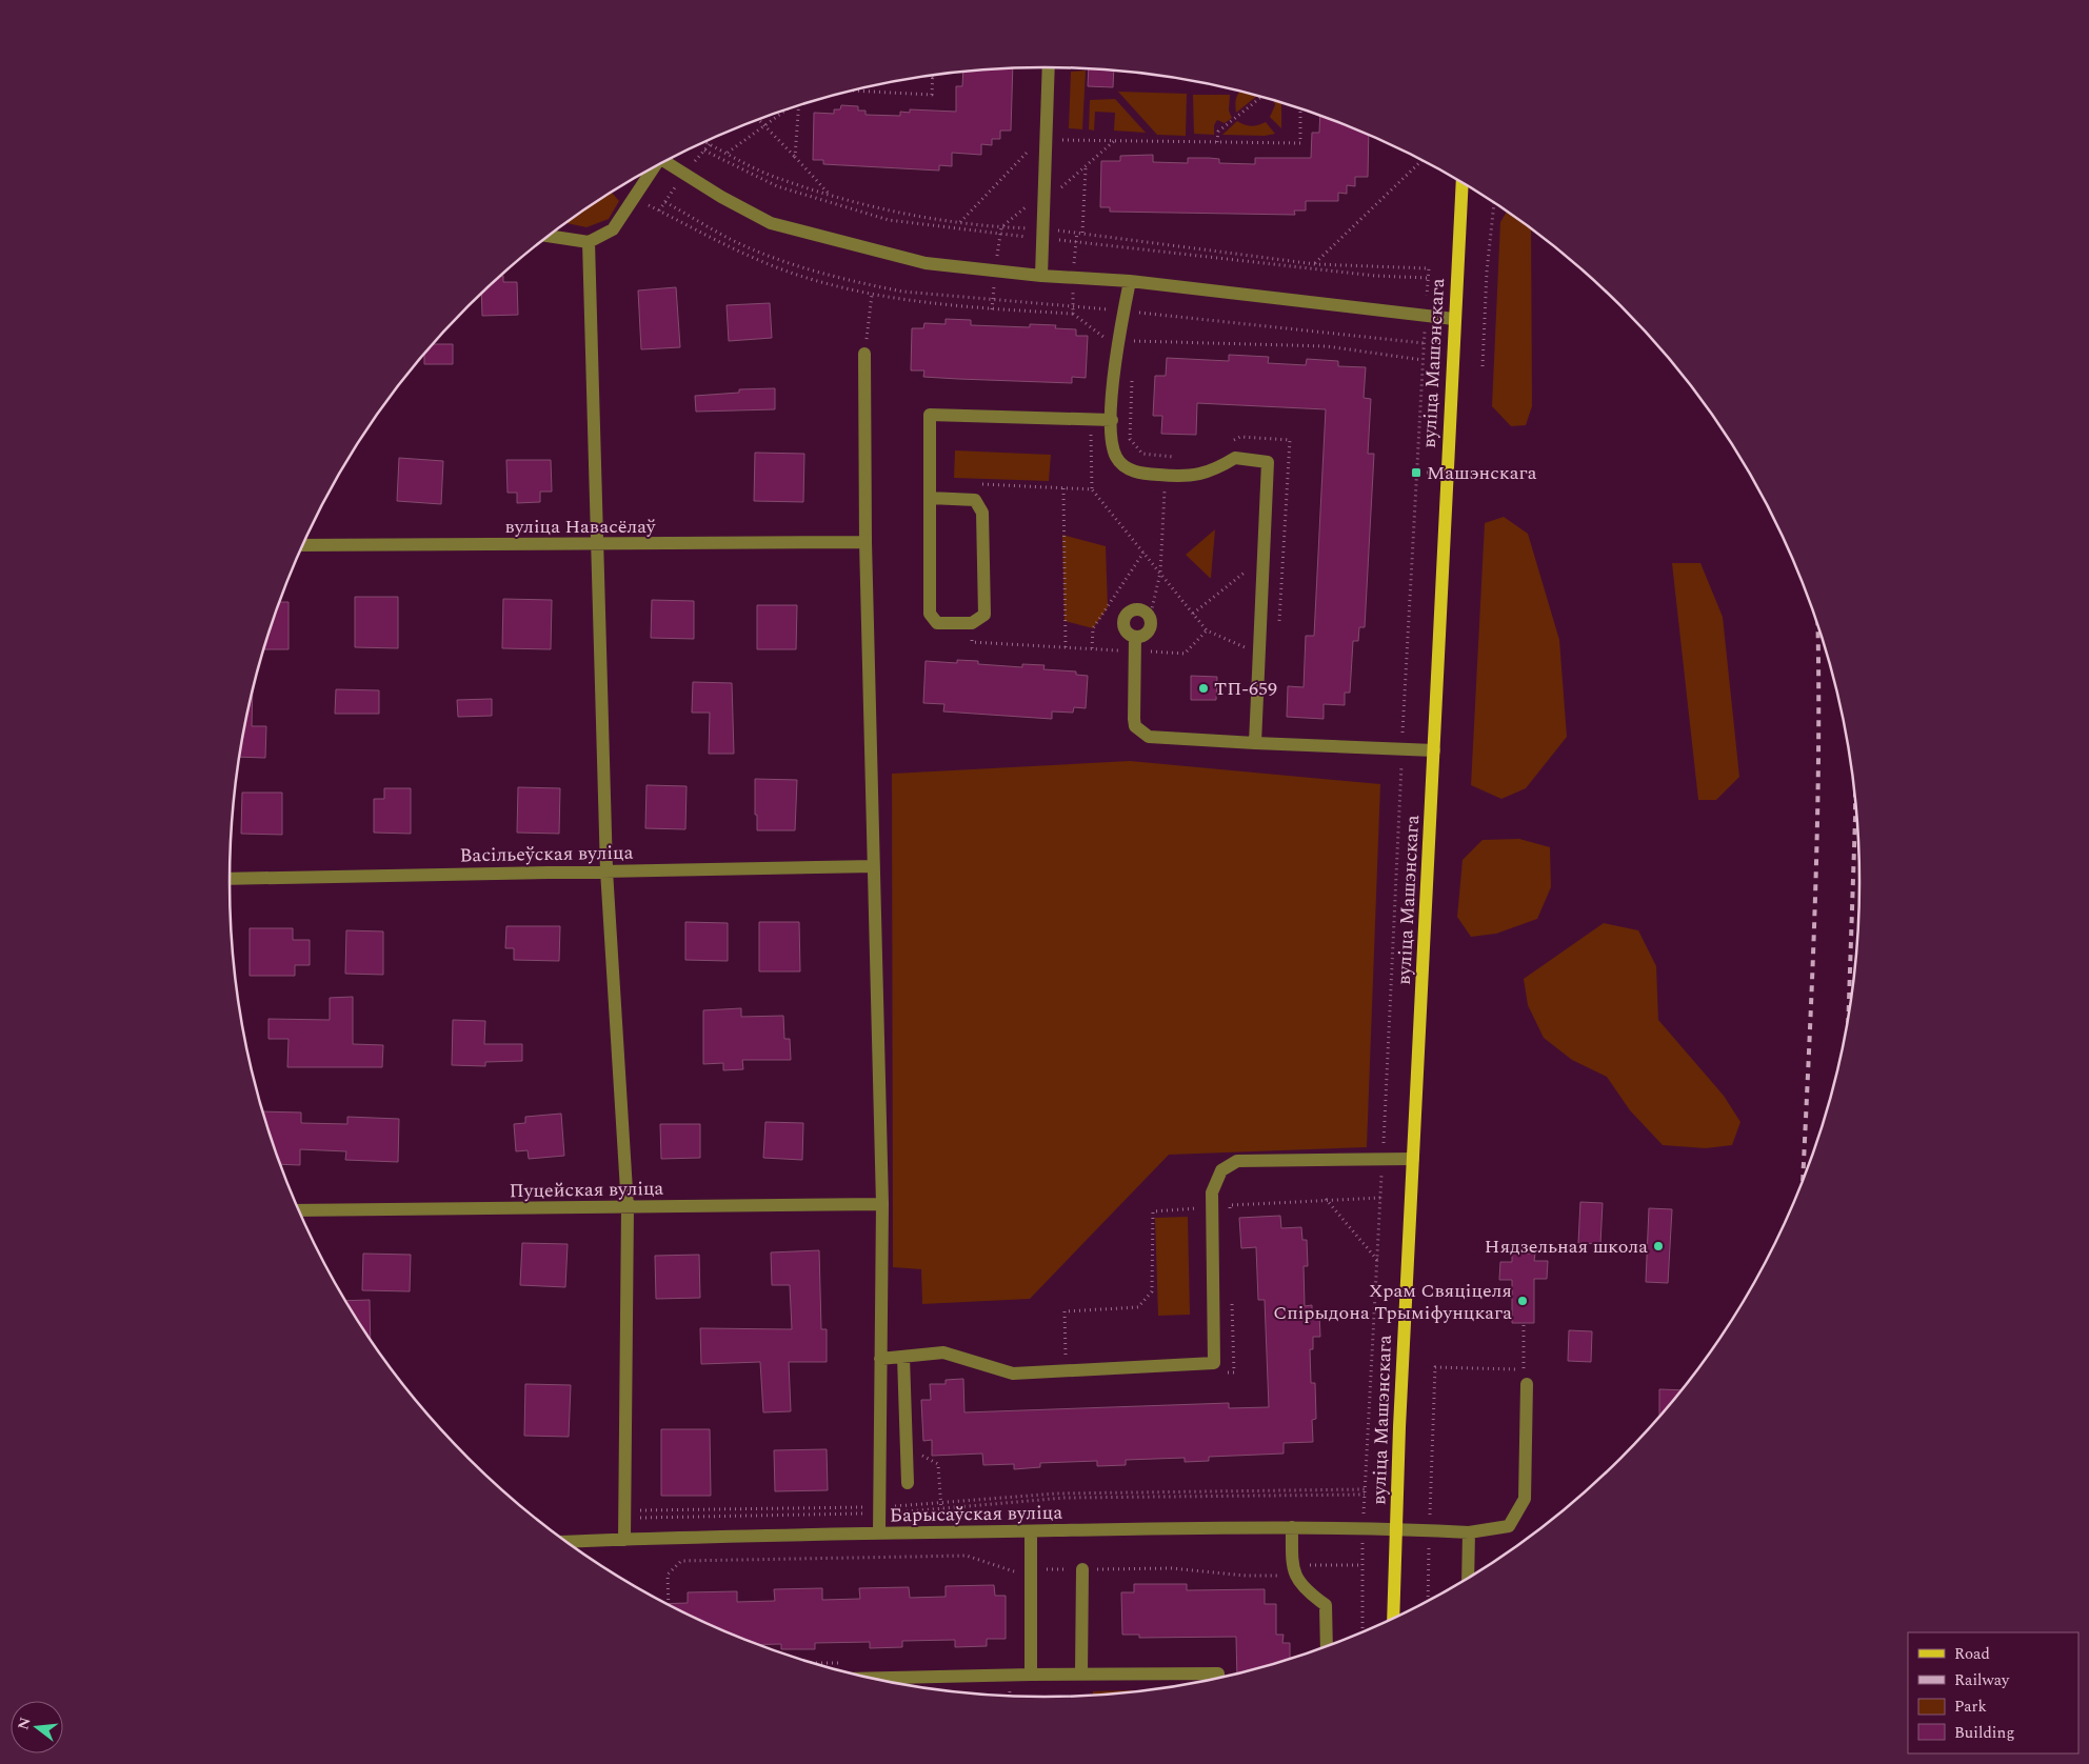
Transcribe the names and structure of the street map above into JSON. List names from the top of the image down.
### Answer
{
  "streets": {
    "main road": ["вуліца Машэнскага"],
    "street": [
      "вуліца Навасёлаў",
      "Васільеўская вуліца",
      "Пуцейская вуліца",
      "Барысаўская вуліца"
    ]
  },
  "crossings": [
    ["вуліца Машэнскага", "Барысаўская вуліца"]
  ],
  "places": {
    "transit": ["Машэнскага"],
    "other": ["ТП-659", "Нядзельная школа", "Храм Свяціцеля Спірыдона Трыміфунцкага"]
  },
  "legend": [
    "Road",
    "Railway",
    "Park",
    "Building"
  ],
  "north": "left"
}
